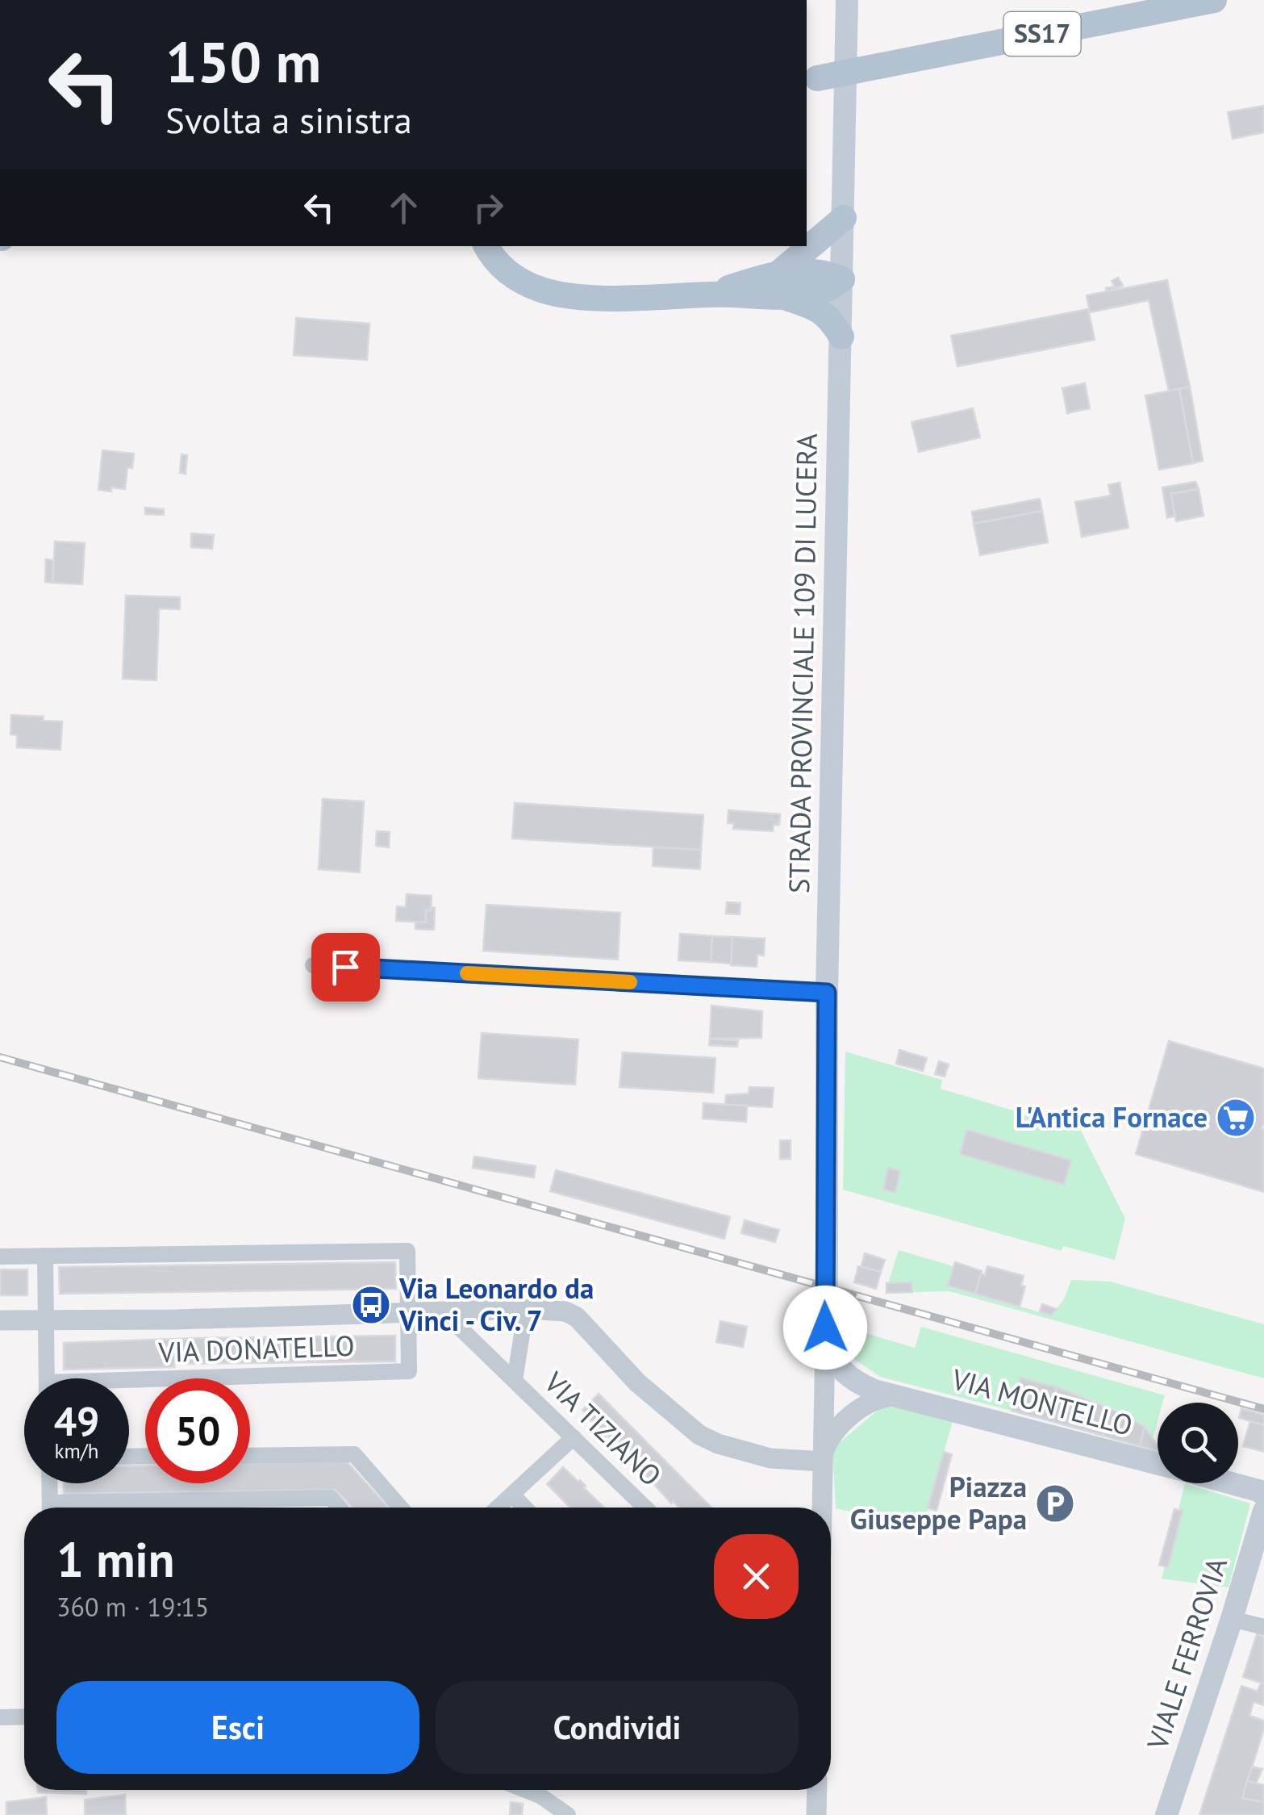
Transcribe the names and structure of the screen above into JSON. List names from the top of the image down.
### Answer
{
  "streets": {
    "main road": [
      "SS17",
      "STRADA PROVINCIALE 109 DI LUCERA",
      "VIA MONTELLO",
      "VIALE FERROVIA"
    ],
    "street": ["VIA DONATELLO", "VIA TIZIANO"]
  },
  "crossings": [
    ["STRADA PROVINCIALE 109 DI LUCERA", "VIA MONTELLO"]
  ],
  "places": {
    "supermarket": ["L'Antica Fornace"],
    "bus stop": ["Via Leonardo da Vinci - Civ. 7"],
    "parking": ["Piazza Giuseppe Papa"]
  },
  "page": {
    "turn": ["150 m", "Svolta a sinistra"],
    "speed": "49 km/h",
    "limit": "50",
    "heading": ["1 min", "360 m · 19:15"],
    "buttons": ["Esci", "Condividi"]
  }
}
